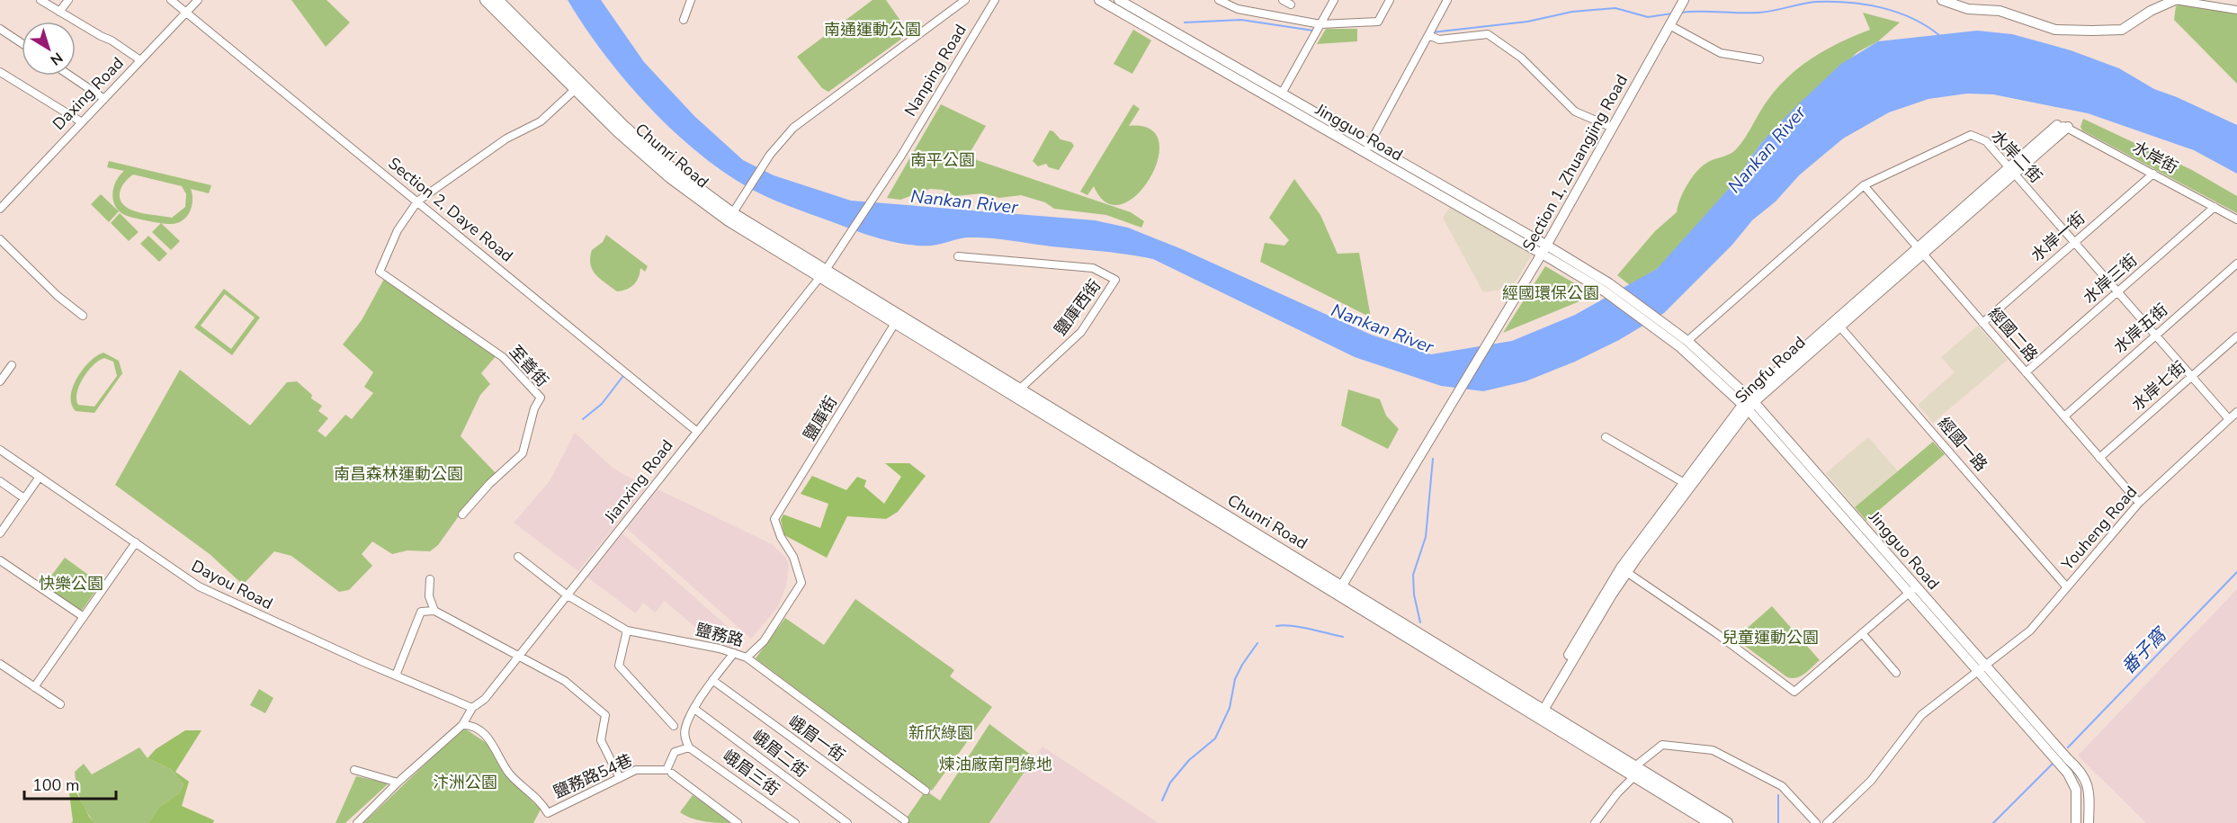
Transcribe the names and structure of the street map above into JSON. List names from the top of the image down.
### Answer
{
  "streets": {
    "main road": ["Chunri Road"],
    "street": [
      "Nanping Road",
      "Daxing Road",
      "Jingguo Road",
      "水岸二街",
      "水岸街",
      "Section 1, Zhuangjing Road",
      "Section 2, Daye Road",
      "水岸一街",
      "水岸三街",
      "鹽庫西街",
      "水岸五街",
      "經國二路",
      "至善街",
      "Singfu Road",
      "水岸七街",
      "鹽庫街",
      "經國一路",
      "Jianxing Road",
      "Youheng Road",
      "Dayou Road",
      "鹽務路",
      "峨眉一街",
      "峨眉二街",
      "峨眉三街",
      "鹽務路54巷"
    ]
  },
  "crossings": [
    ["Nanping Road", "Chunri Road"],
    ["Nanping Road", "Jianxing Road"],
    ["Daxing Road", "Section 2, Daye Road"],
    ["Jingguo Road", "水岸二街"],
    ["Jingguo Road", "Section 1, Zhuangjing Road"],
    ["Jingguo Road", "Singfu Road"],
    ["Jingguo Road", "Youheng Road"],
    ["Chunri Road", "Section 1, Zhuangjing Road"],
    ["Chunri Road", "鹽庫西街"],
    ["Chunri Road", "Singfu Road"],
    ["Chunri Road", "鹽庫街"],
    ["Chunri Road", "Jianxing Road"],
    ["水岸二街", "水岸一街"],
    ["水岸二街", "水岸三街"],
    ["水岸二街", "水岸五街"],
    ["水岸二街", "經國二路"],
    ["水岸二街", "Singfu Road"],
    ["水岸二街", "水岸七街"],
    ["水岸二街", "Youheng Road"],
    ["水岸街", "水岸一街"],
    ["水岸街", "水岸三街"],
    ["水岸街", "Singfu Road"],
    ["Section 2, Daye Road", "至善街"],
    ["Section 2, Daye Road", "Jianxing Road"],
    ["水岸一街", "經國二路"],
    ["水岸三街", "經國二路"],
    ["水岸五街", "經國二路"],
    ["經國二路", "Singfu Road"],
    ["經國二路", "水岸七街"],
    ["經國二路", "Youheng Road"],
    ["Singfu Road", "經國一路"],
    ["鹽庫街", "鹽務路"],
    ["經國一路", "Youheng Road"],
    ["Jianxing Road", "Dayou Road"],
    ["Jianxing Road", "鹽務路"],
    ["Jianxing Road", "鹽務路54巷"],
    ["峨眉三街", "鹽務路54巷"]
  ],
  "water": ["Nankan River", "番子窩"],
  "parks": [
    "南通運動公園",
    "南平公園",
    "經國環保公園",
    "南昌森林運動公園",
    "快樂公園",
    "兒童運動公園",
    "新欣綠園",
    "煉油廠南門綠地",
    "汴洲公園"
  ],
  "scale_bar": "100 m",
  "north": "bottom right"
}
